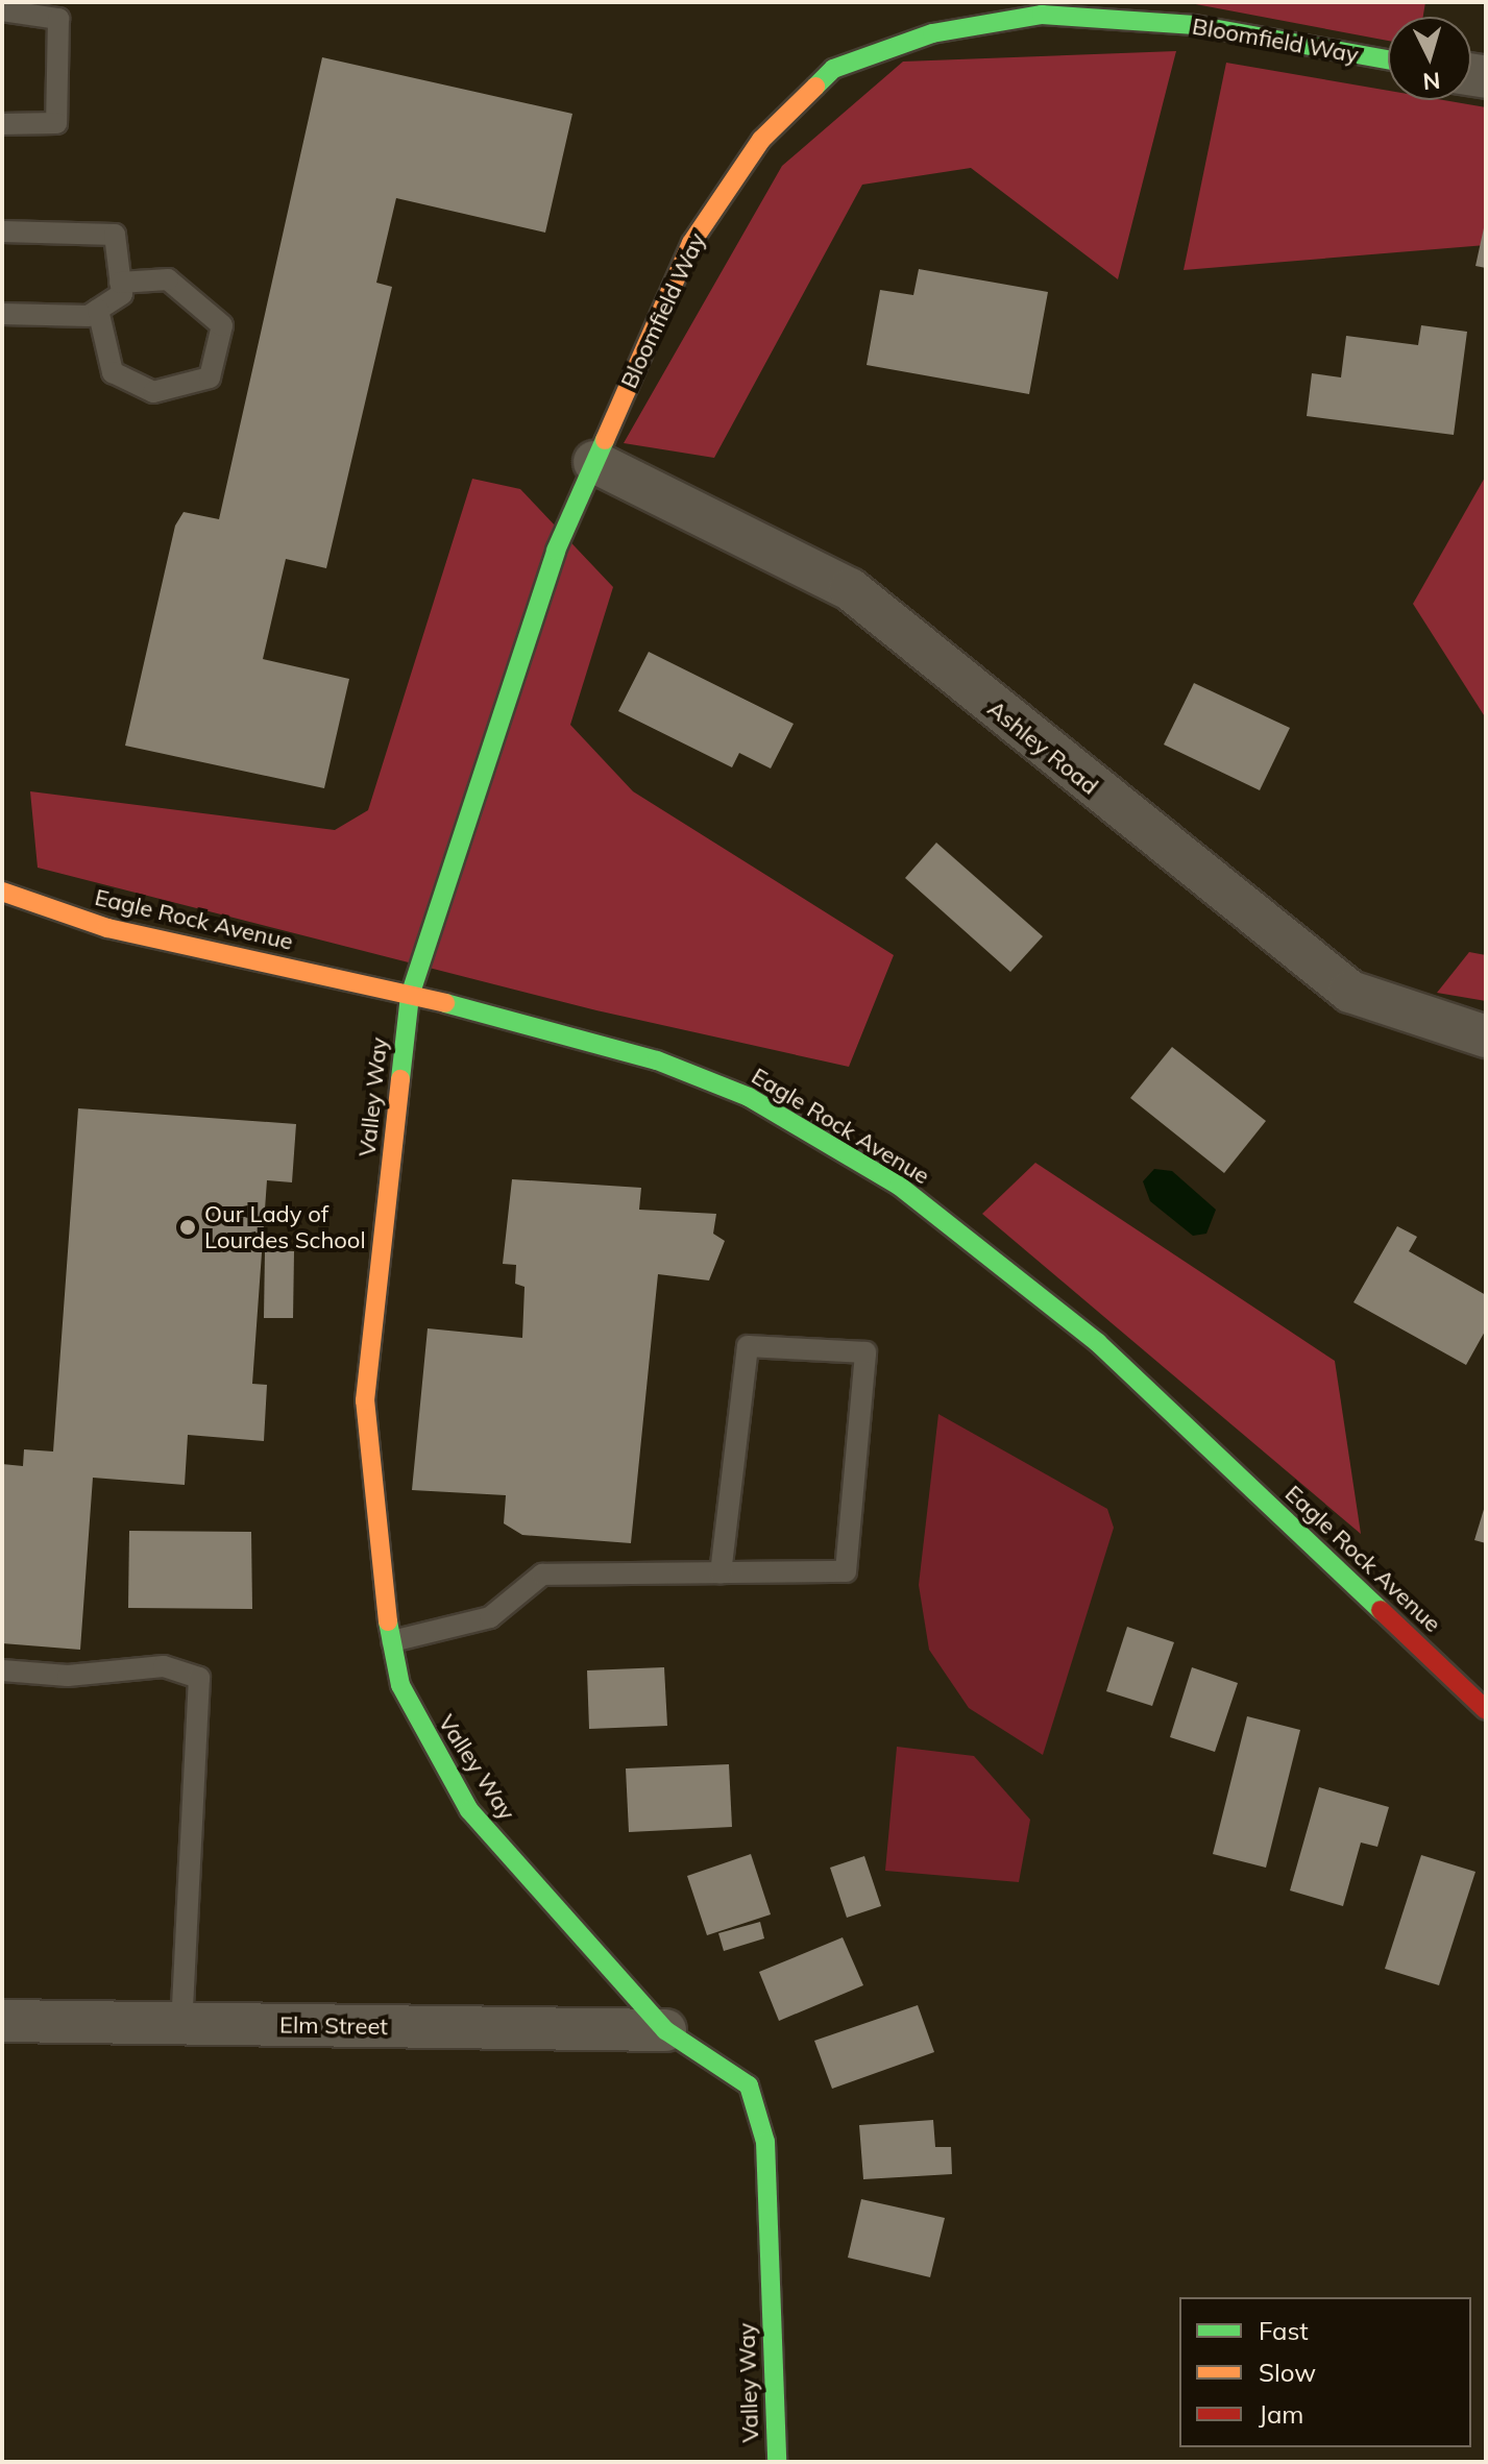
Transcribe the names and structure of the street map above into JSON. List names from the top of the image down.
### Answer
{
  "streets": {
    "street": [
      "Bloomfield Way",
      "Ashley Road",
      "Eagle Rock Avenue",
      "Valley Way",
      "Elm Street"
    ]
  },
  "crossings": [
    ["Bloomfield Way", "Ashley Road"],
    ["Bloomfield Way", "Eagle Rock Avenue"],
    ["Bloomfield Way", "Valley Way"],
    ["Eagle Rock Avenue", "Valley Way"],
    ["Valley Way", "Elm Street"]
  ],
  "places": ["Our Lady of Lourdes School"],
  "legend": ["Fast", "Slow", "Jam"],
  "north": "bottom"
}
